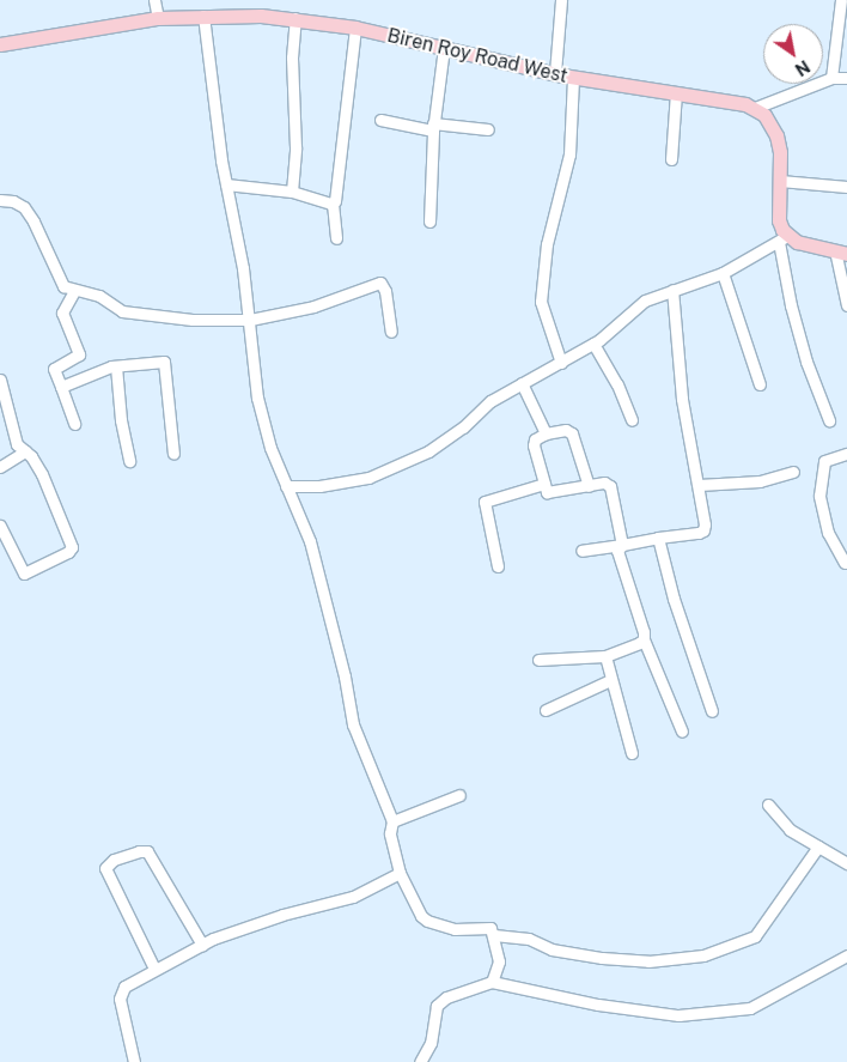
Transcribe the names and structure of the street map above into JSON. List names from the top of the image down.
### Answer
{
  "streets": {
    "main road": ["Biren Roy Road West"]
  },
  "north": "bottom right"
}
